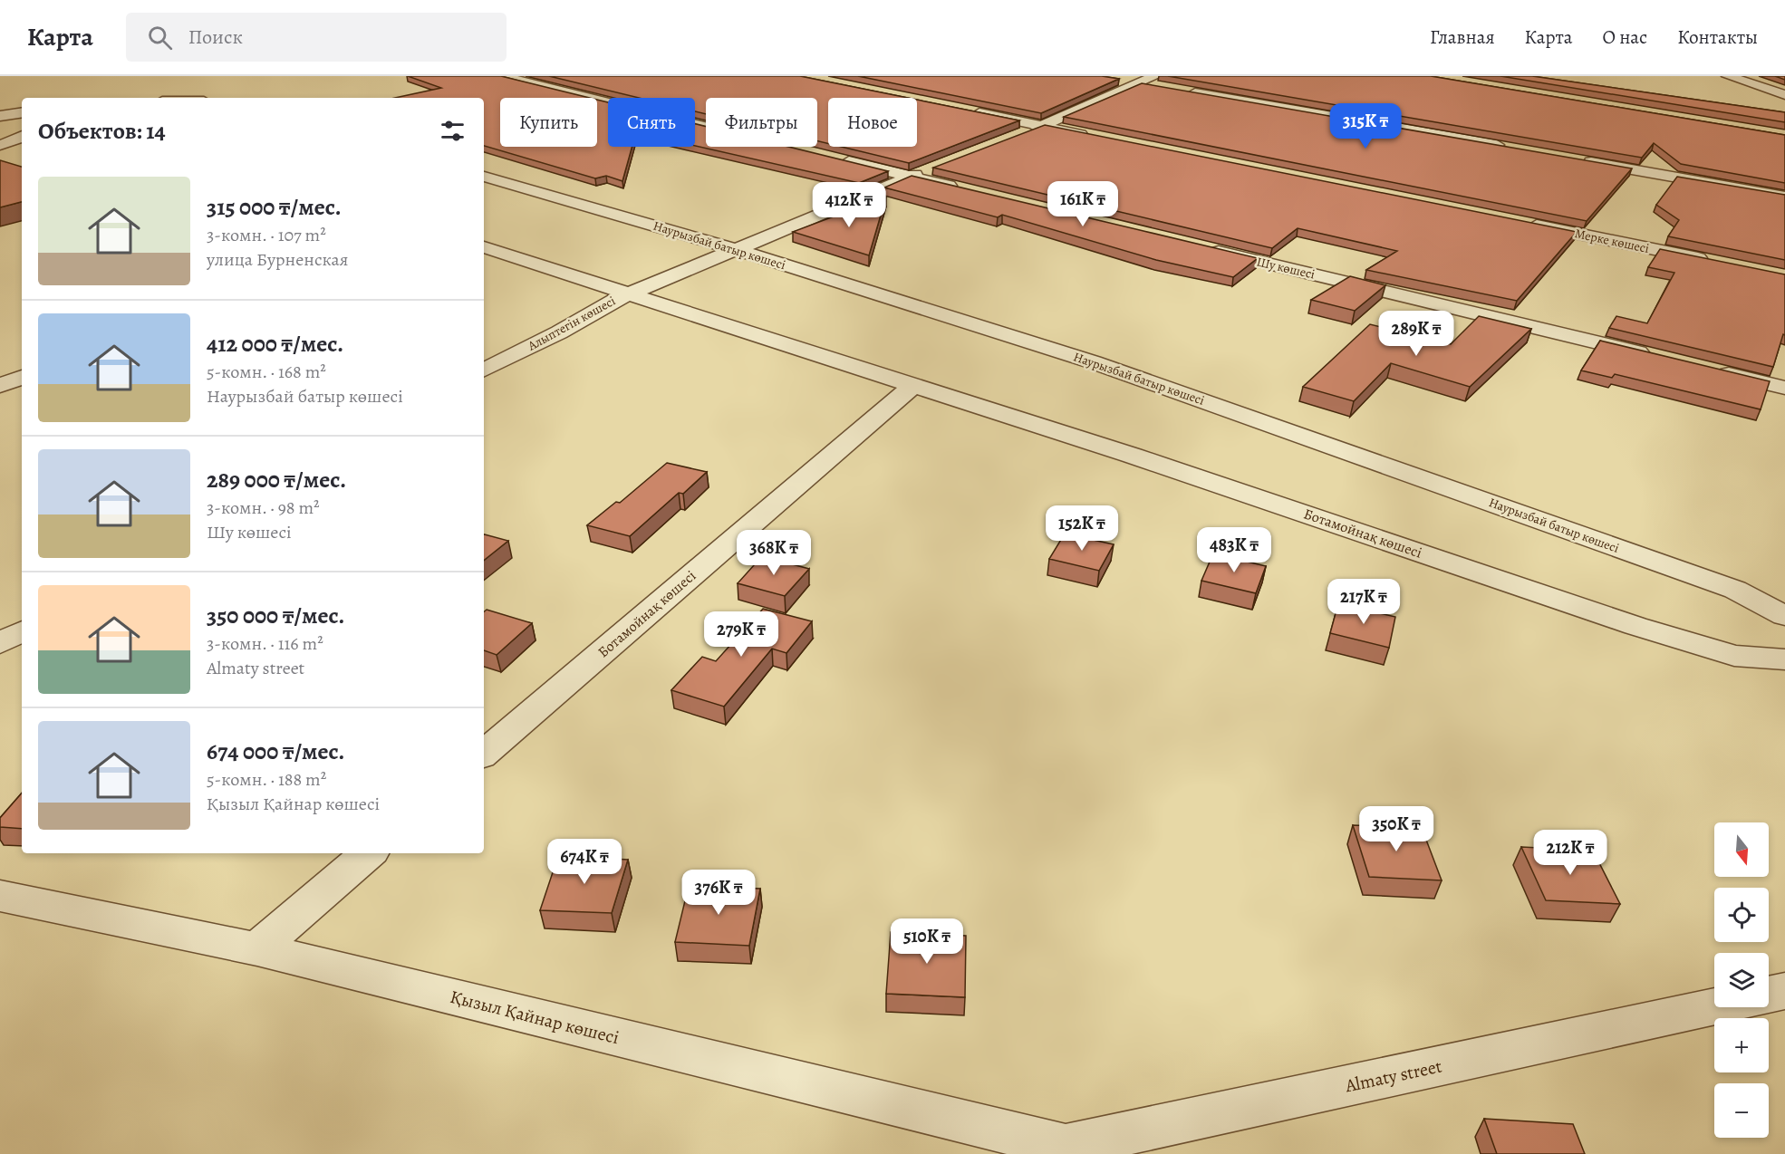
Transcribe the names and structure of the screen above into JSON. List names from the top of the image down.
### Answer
{
  "streets": {
    "street": [
      "Мерке көшесі",
      "Наурызбай батыр көшесі",
      "Шу көшесі",
      "Алыптегін көшесі",
      "Ботамойнақ көшесі",
      "Қызыл Қайнар көшесі",
      "Almaty street"
    ]
  },
  "crossings": [
    ["Наурызбай батыр көшесі", "Алыптегін көшесі"],
    ["Алыптегін көшесі", "Ботамойнақ көшесі"],
    ["Қызыл Қайнар көшесі", "Almaty street"]
  ],
  "north": "bottom",
  "page": {
    "header": "Карта",
    "search": "Поиск",
    "nav": [
      "Главная",
      "Карта",
      "О нас",
      "Контакты"
    ],
    "chip": [
      "Купить",
      "Снять",
      "Фильтры",
      "Новое"
    ],
    "heading": "Объектов: 14",
    "price": [
      "315K ₸",
      "161K ₸",
      "412K ₸",
      "289K ₸",
      "152K ₸",
      "483K ₸",
      "368K ₸",
      "217K ₸",
      "279K ₸",
      "350K ₸",
      "212K ₸",
      "674K ₸",
      "376K ₸",
      "510K ₸"
    ],
    "list": [
      {
        "name": "315 000 ₸/мес.",
        "note": "3-комн. · 107 m² · улица Бурненская"
      },
      {
        "name": "412 000 ₸/мес.",
        "note": "5-комн. · 168 m² · Наурызбай батыр көшесі"
      },
      {
        "name": "289 000 ₸/мес.",
        "note": "3-комн. · 98 m² · Шу көшесі"
      },
      {
        "name": "350 000 ₸/мес.",
        "note": "3-комн. · 116 m² · Almaty street"
      },
      {
        "name": "674 000 ₸/мес.",
        "note": "5-комн. · 188 m² · Қызыл Қайнар көшесі"
      }
    ],
    "map_buttons": ["+", "−"]
  }
}
